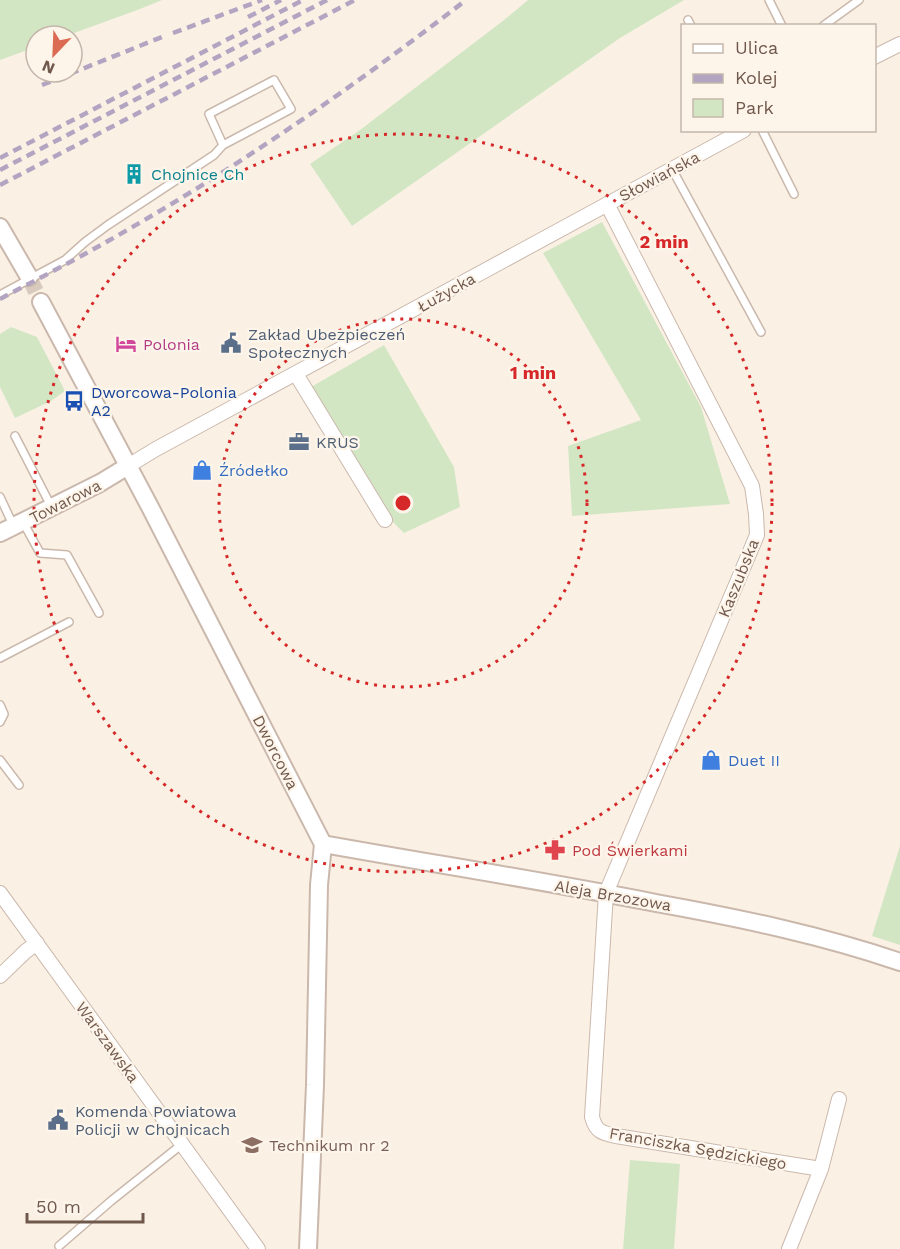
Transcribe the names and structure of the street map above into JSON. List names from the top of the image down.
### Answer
{
  "streets": {
    "street": [
      "Słowiańska",
      "Łużycka",
      "Towarowa",
      "Kaszubska",
      "Dworcowa",
      "Aleja Brzozowa",
      "Warszawska",
      "Franciszka Sędzickiego"
    ]
  },
  "crossings": [
    ["Słowiańska", "Łużycka"],
    ["Słowiańska", "Kaszubska"],
    ["Łużycka", "Towarowa"],
    ["Łużycka", "Kaszubska"],
    ["Łużycka", "Dworcowa"],
    ["Towarowa", "Dworcowa"],
    ["Kaszubska", "Aleja Brzozowa"],
    ["Kaszubska", "Franciszka Sędzickiego"],
    ["Dworcowa", "Aleja Brzozowa"],
    ["Aleja Brzozowa", "Franciszka Sędzickiego"]
  ],
  "places": {
    "building": ["Chojnice Ch"],
    "public building": ["Zakład Ubezpieczeń Społecznych", "Komenda Powiatowa Policji w Chojnicach"],
    "hotel": ["Polonia"],
    "bus stop": ["Dworcowa-Polonia A2"],
    "office": ["KRUS"],
    "shop": ["Źródełko", "Duet II"],
    "pharmacy": ["Pod Świerkami"],
    "school or university": ["Technikum nr 2"]
  },
  "legend": ["Ulica", "Kolej", "Park"],
  "scale_bar": "50 m",
  "north": "bottom left",
  "rings": ["2 min", "1 min"]
}
